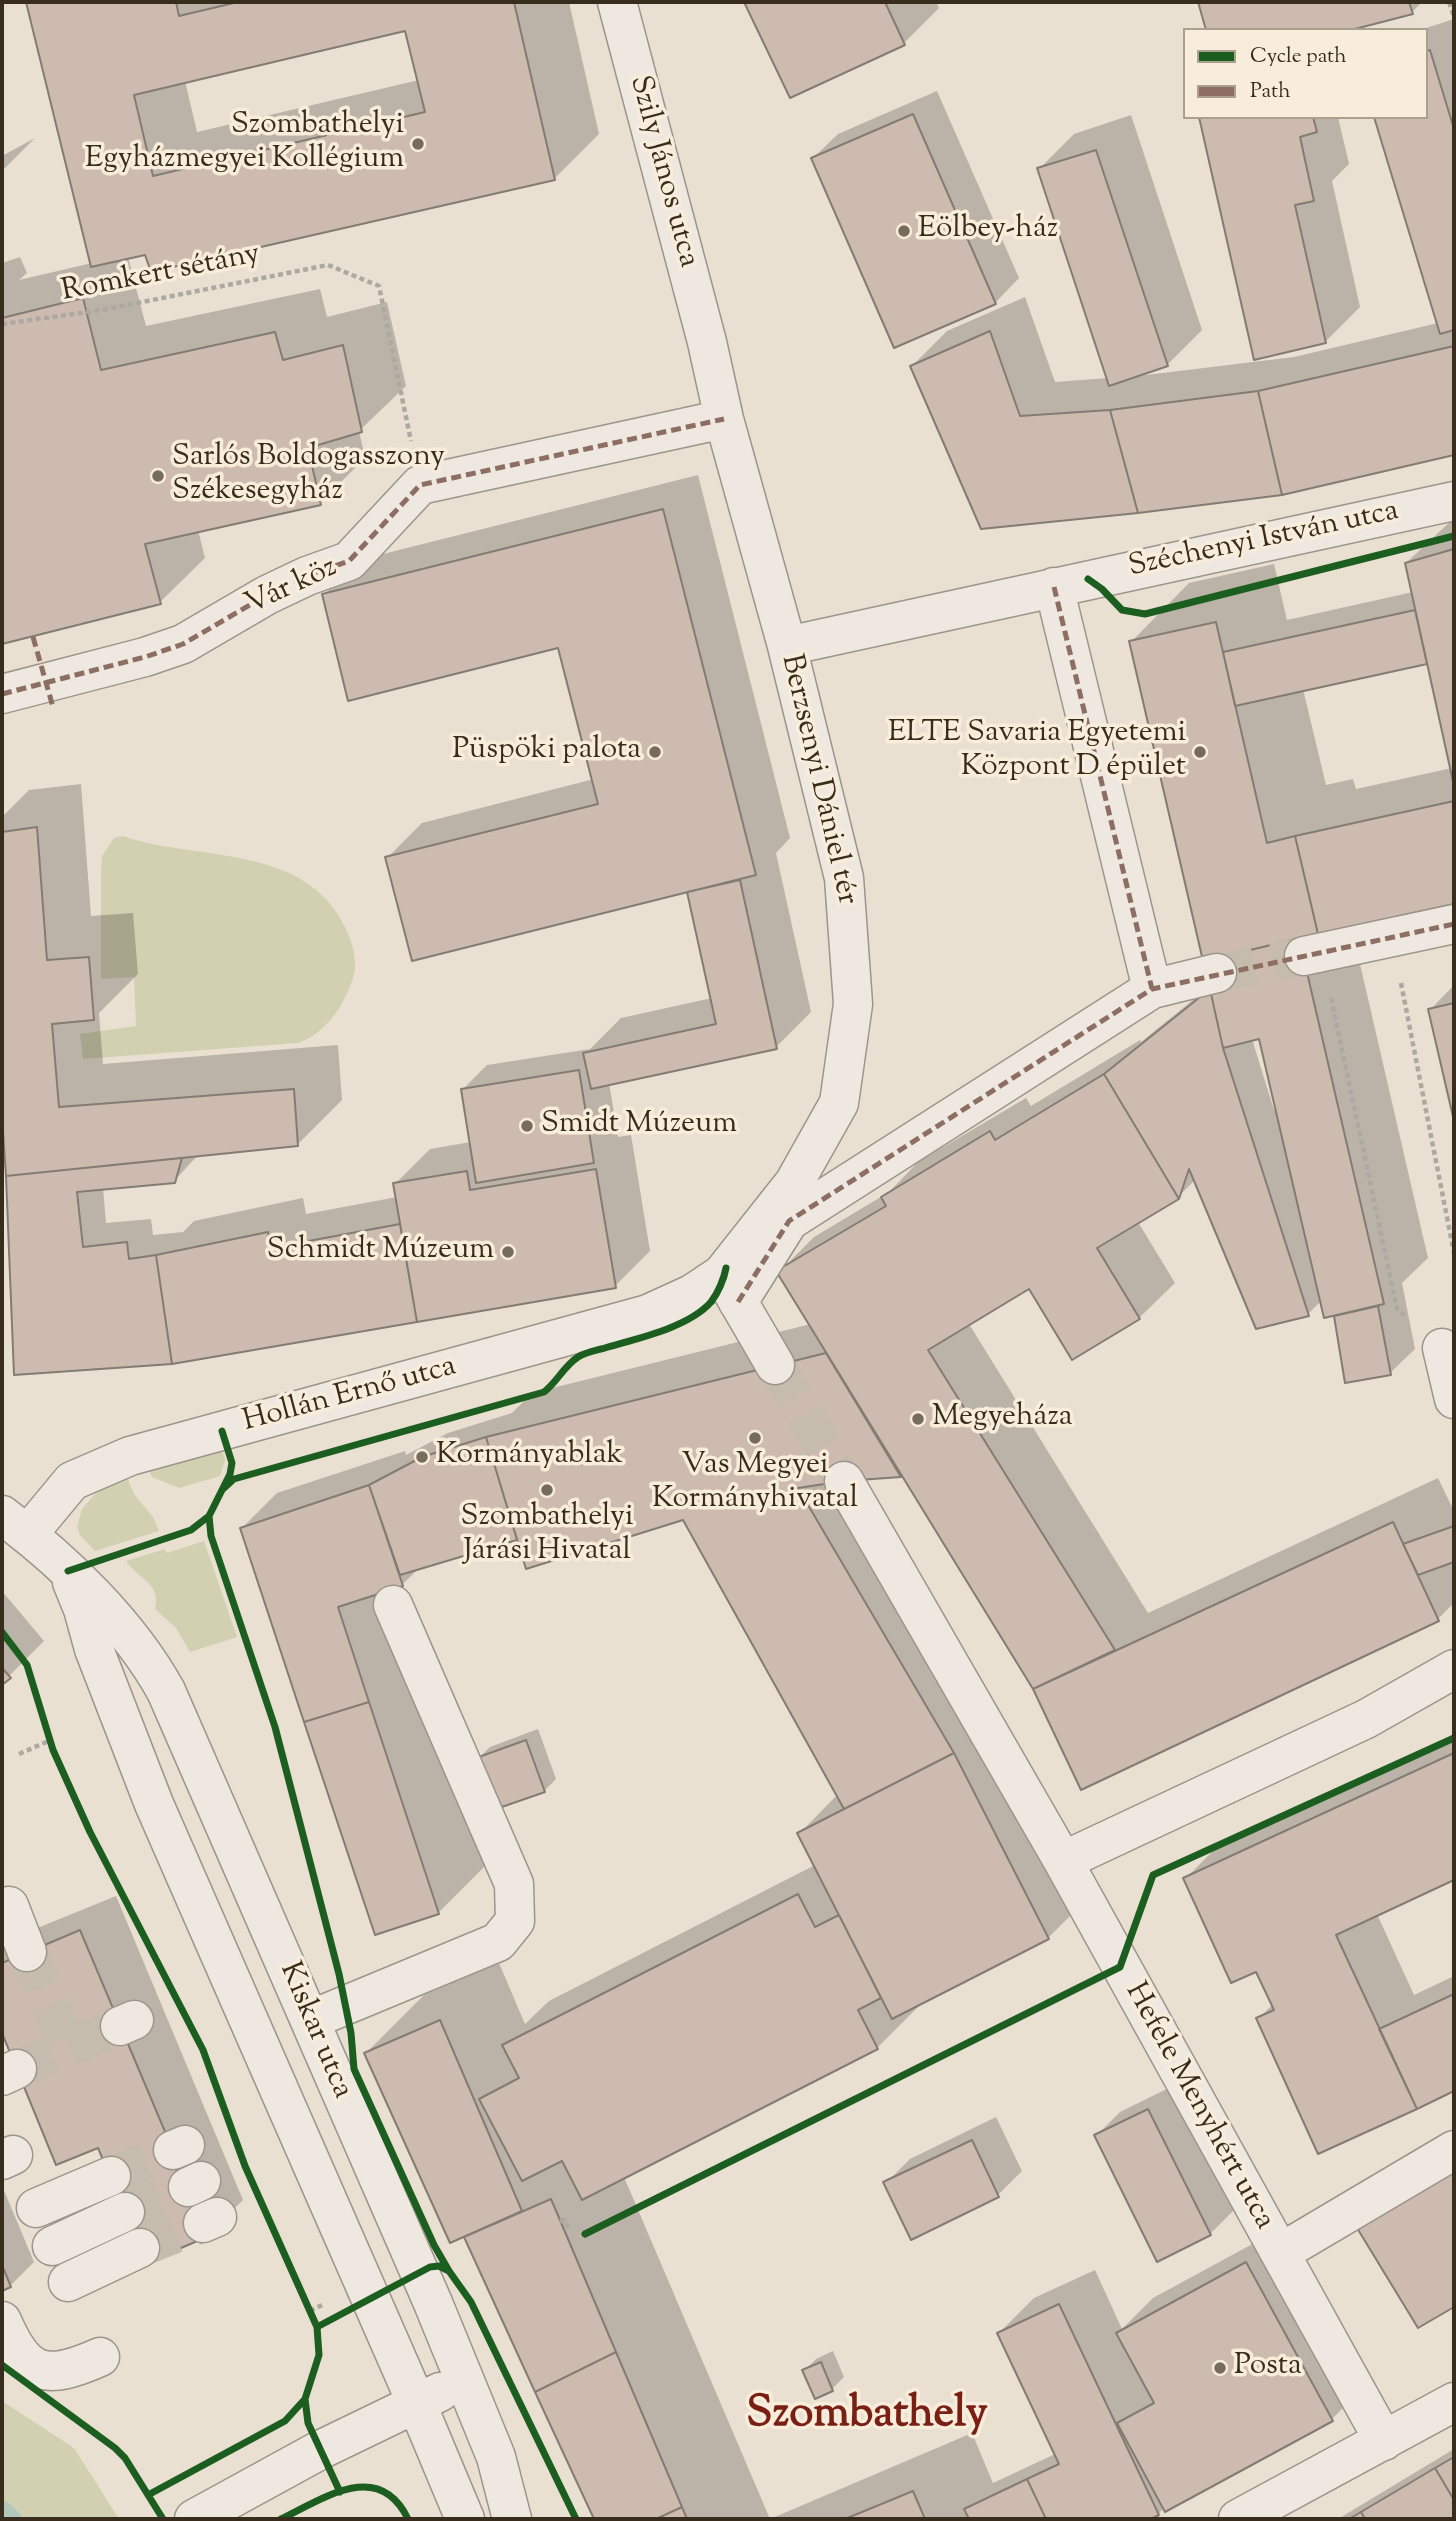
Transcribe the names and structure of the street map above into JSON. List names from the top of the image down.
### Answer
{
  "streets": {
    "street": [
      "Szily János utca",
      "Széchenyi István utca",
      "Vár köz",
      "Berzsenyi Dániel tér",
      "Hollán Ernő utca",
      "Kiskar utca",
      "Hefele Menyhért utca"
    ],
    "path": ["Romkert sétány"]
  },
  "crossings": [
    ["Szily János utca", "Berzsenyi Dániel tér"],
    ["Romkert sétány", "Vár köz"],
    ["Széchenyi István utca", "Berzsenyi Dániel tér"],
    ["Berzsenyi Dániel tér", "Hollán Ernő utca"],
    ["Hollán Ernő utca", "Kiskar utca"]
  ],
  "districts": ["Szombathely"],
  "places": [
    "Szombathelyi Egyházmegyei Kollégium",
    "Eölbey-ház",
    "Sarlós Boldogasszony Székesegyház",
    "Püspöki palota",
    "ELTE Savaria Egyetemi Központ D épület",
    "Smidt Múzeum",
    "Schmidt Múzeum",
    "Megyeháza",
    "Vas Megyei Kormányhivatal",
    "Kormányablak",
    "Szombathelyi Járási Hivatal",
    "Posta"
  ],
  "legend": ["Cycle path", "Path"]
}
